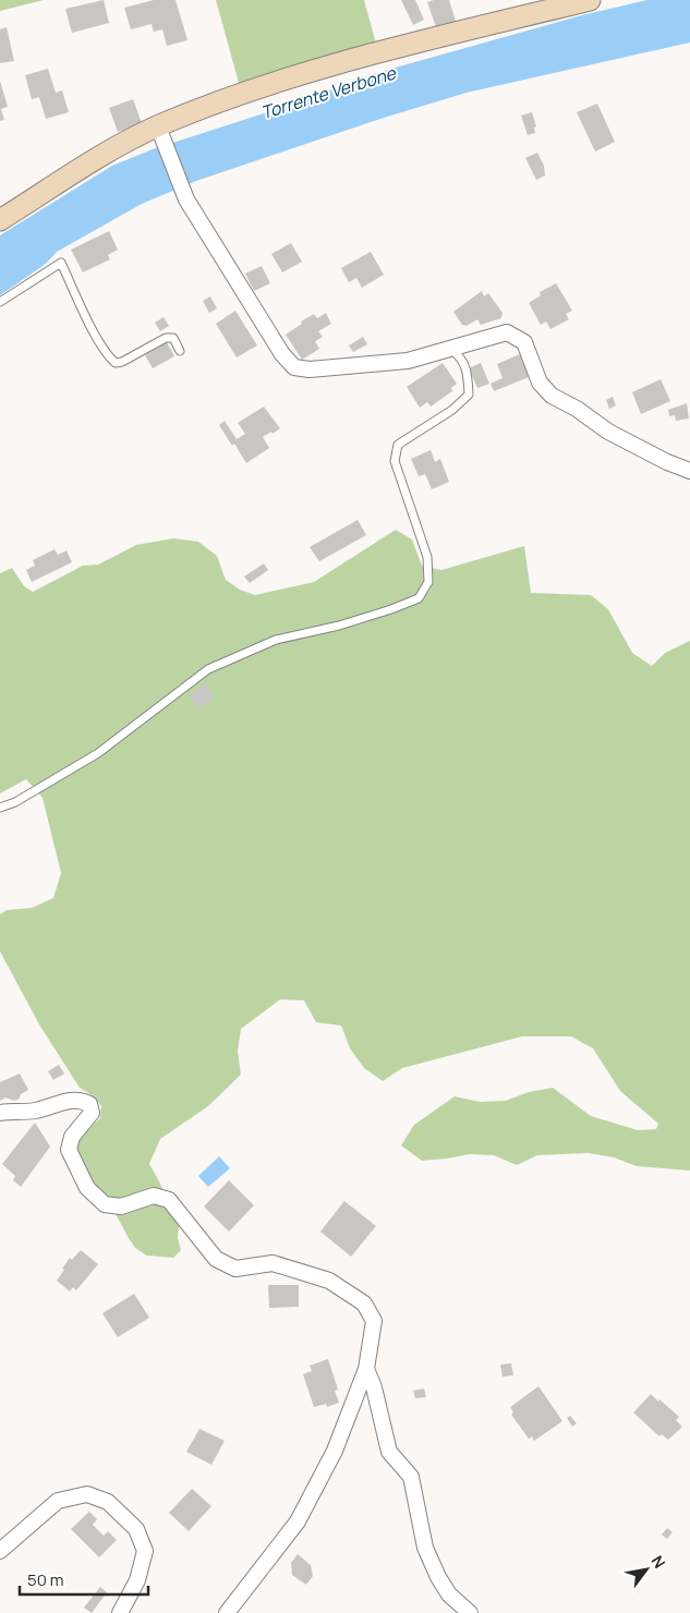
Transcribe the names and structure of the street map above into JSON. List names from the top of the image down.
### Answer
{
  "water": ["Torrente Verbone"],
  "scale_bar": "50 m",
  "north": "top right"
}
